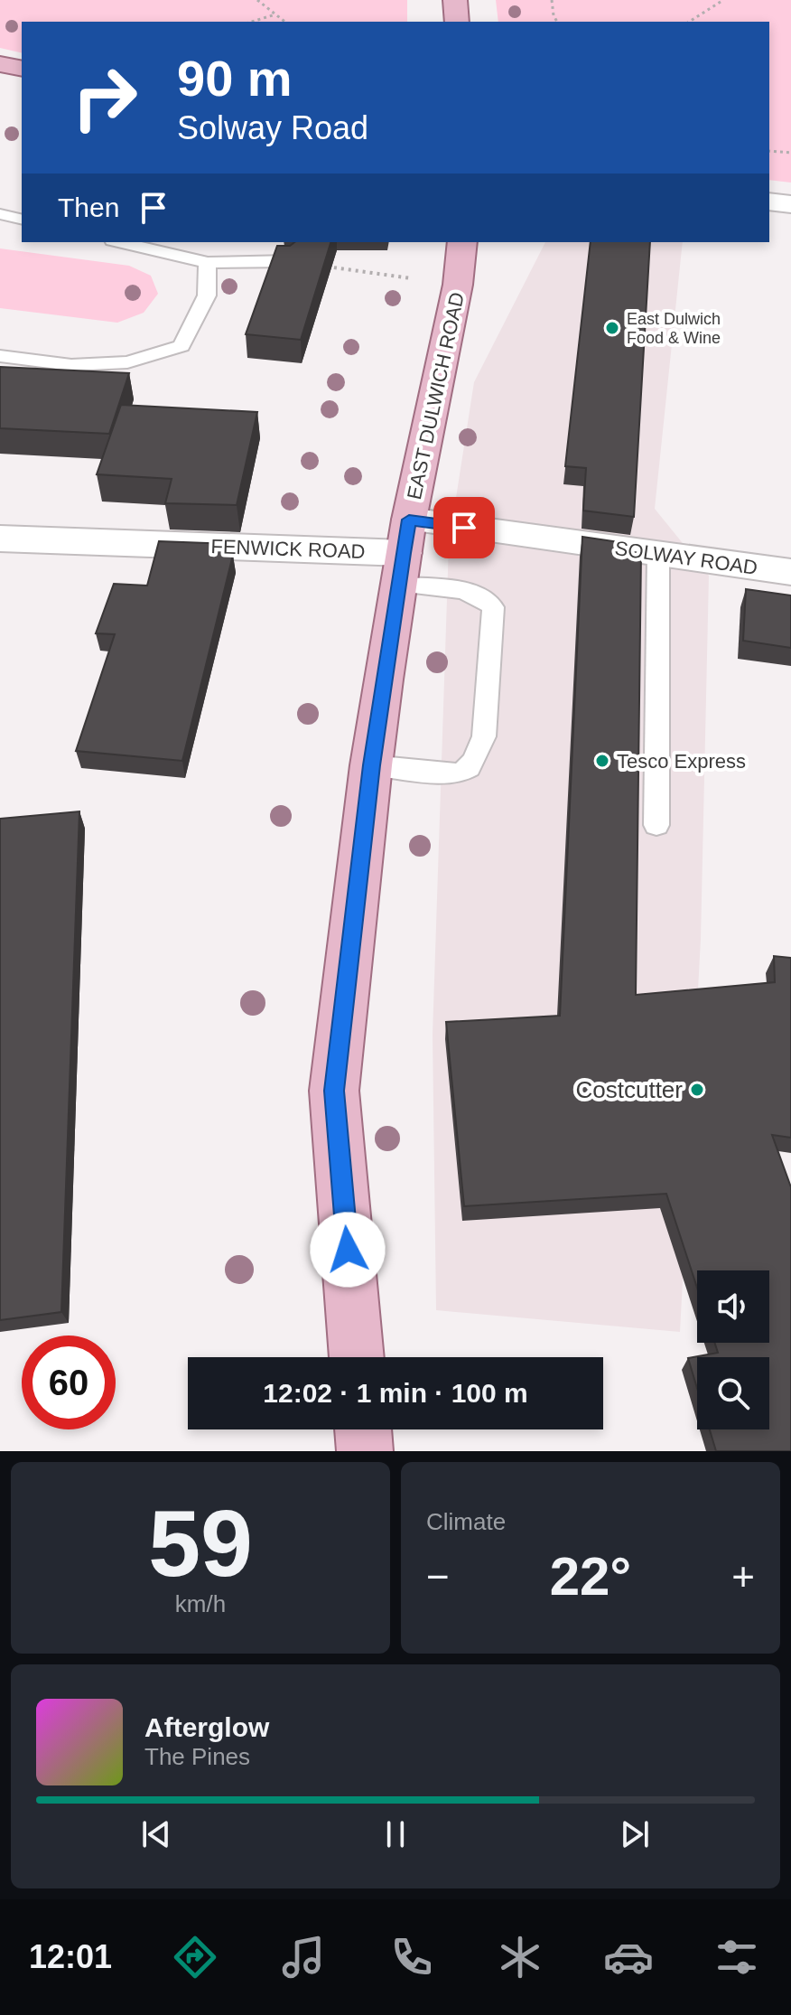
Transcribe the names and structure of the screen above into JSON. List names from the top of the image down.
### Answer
{
  "streets": {
    "main road": ["EAST DULWICH ROAD"],
    "street": ["FENWICK ROAD", "SOLWAY ROAD"]
  },
  "crossings": [
    ["EAST DULWICH ROAD", "FENWICK ROAD"],
    ["EAST DULWICH ROAD", "SOLWAY ROAD"],
    ["FENWICK ROAD", "SOLWAY ROAD"]
  ],
  "places": ["East Dulwich Food & Wine", "Tesco Express", "Costcutter"],
  "page": {
    "turn": ["90 m", "Solway Road"],
    "then": "Then",
    "limit": "60",
    "trip": "12:02 · 1 min · 100 m",
    "tile": [
      ["59", "km/h"],
      "Climate"
    ],
    "heat": ["−", "22°", "+"],
    "song": ["Afterglow", "The Pines"],
    "tabs": "12:01"
  }
}
